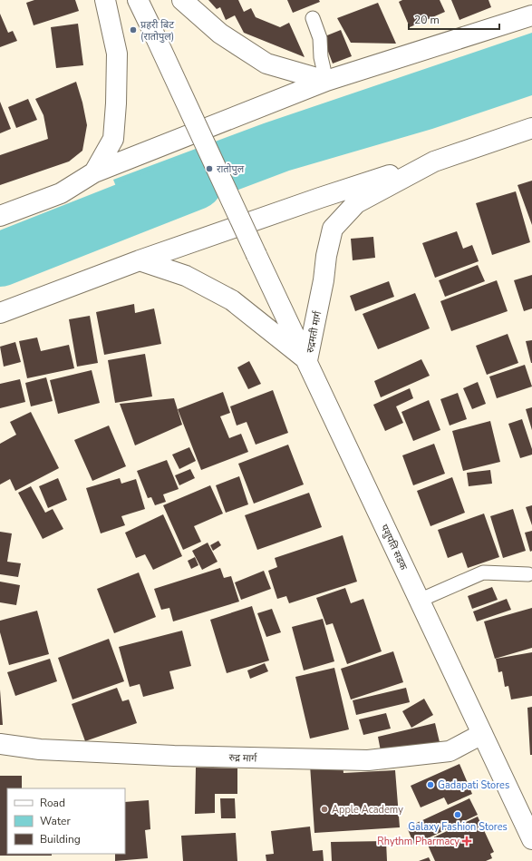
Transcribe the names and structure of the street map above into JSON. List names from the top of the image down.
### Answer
{
  "streets": {
    "street": ["रुद्रमती मार्ग", "पशुपति सडक", "रुद्र मार्ग"]
  },
  "crossings": [
    ["रुद्रमती मार्ग", "पशुपति सडक"],
    ["पशुपति सडक", "रुद्र मार्ग"]
  ],
  "places": {
    "other": [
      "प्रहरी बिट (रातोपुल)",
      "रातोपुल",
      "Gadapati Stores",
      "Apple Academy",
      "Galaxy Fashion Stores"
    ],
    "health": ["Rhythm Pharmacy"]
  },
  "legend": ["Road", "Water", "Building"],
  "scale_bar": "20 m"
}
